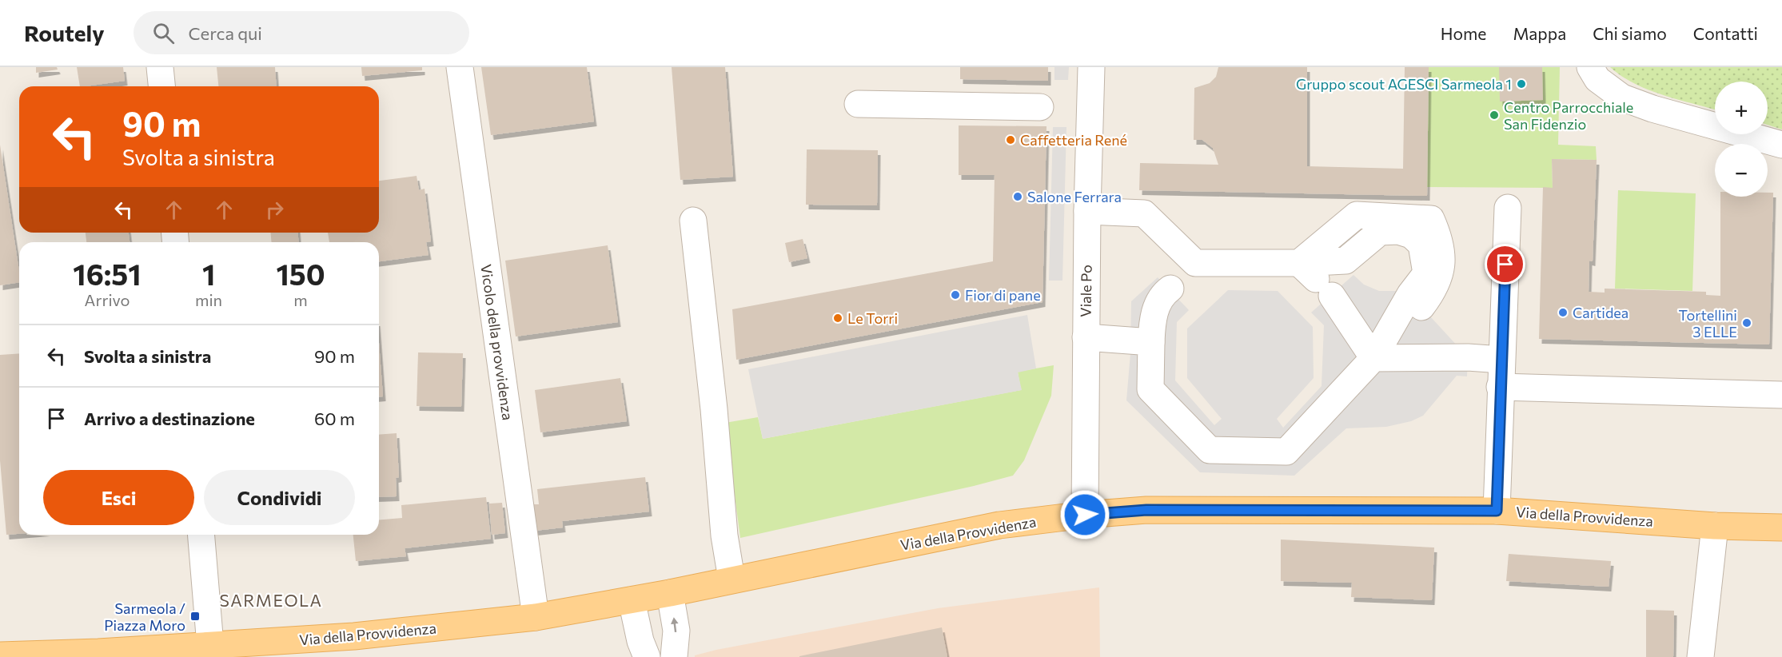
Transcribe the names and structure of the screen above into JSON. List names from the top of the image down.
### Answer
{
  "streets": {
    "main road": ["Via della Provvidenza"],
    "street": ["Viale Po", "Vicolo della provvidenza"]
  },
  "crossings": [
    ["Viale Po", "Via della Provvidenza"],
    ["Vicolo della provvidenza", "Via della Provvidenza"]
  ],
  "districts": ["SARMEOLA"],
  "places": {
    "other": [
      "Gruppo scout AGESCI Sarmeola 1",
      "Centro Parrocchiale San Fidenzio",
      "Caffetteria René",
      "Salone Ferrara",
      "Fior di pane",
      "Cartidea",
      "Le Torri",
      "Tortellini 3 ELLE"
    ],
    "transit": ["Sarmeola / Piazza Moro"]
  },
  "page": {
    "header": "Routely",
    "search": "Cerca qui",
    "nav": [
      "Home",
      "Mappa",
      "Chi siamo",
      "Contatti"
    ],
    "map_buttons": ["+", "−"],
    "turn": ["90 m", "Svolta a sinistra"],
    "eta": [
      "16:51",
      "Arrivo",
      "1",
      "min",
      "150",
      "m"
    ],
    "list": [
      {
        "name": "Svolta a sinistra",
        "value": "90 m"
      },
      {
        "name": "Arrivo a destinazione",
        "value": "60 m"
      }
    ],
    "buttons": ["Esci", "Condividi"]
  }
}
